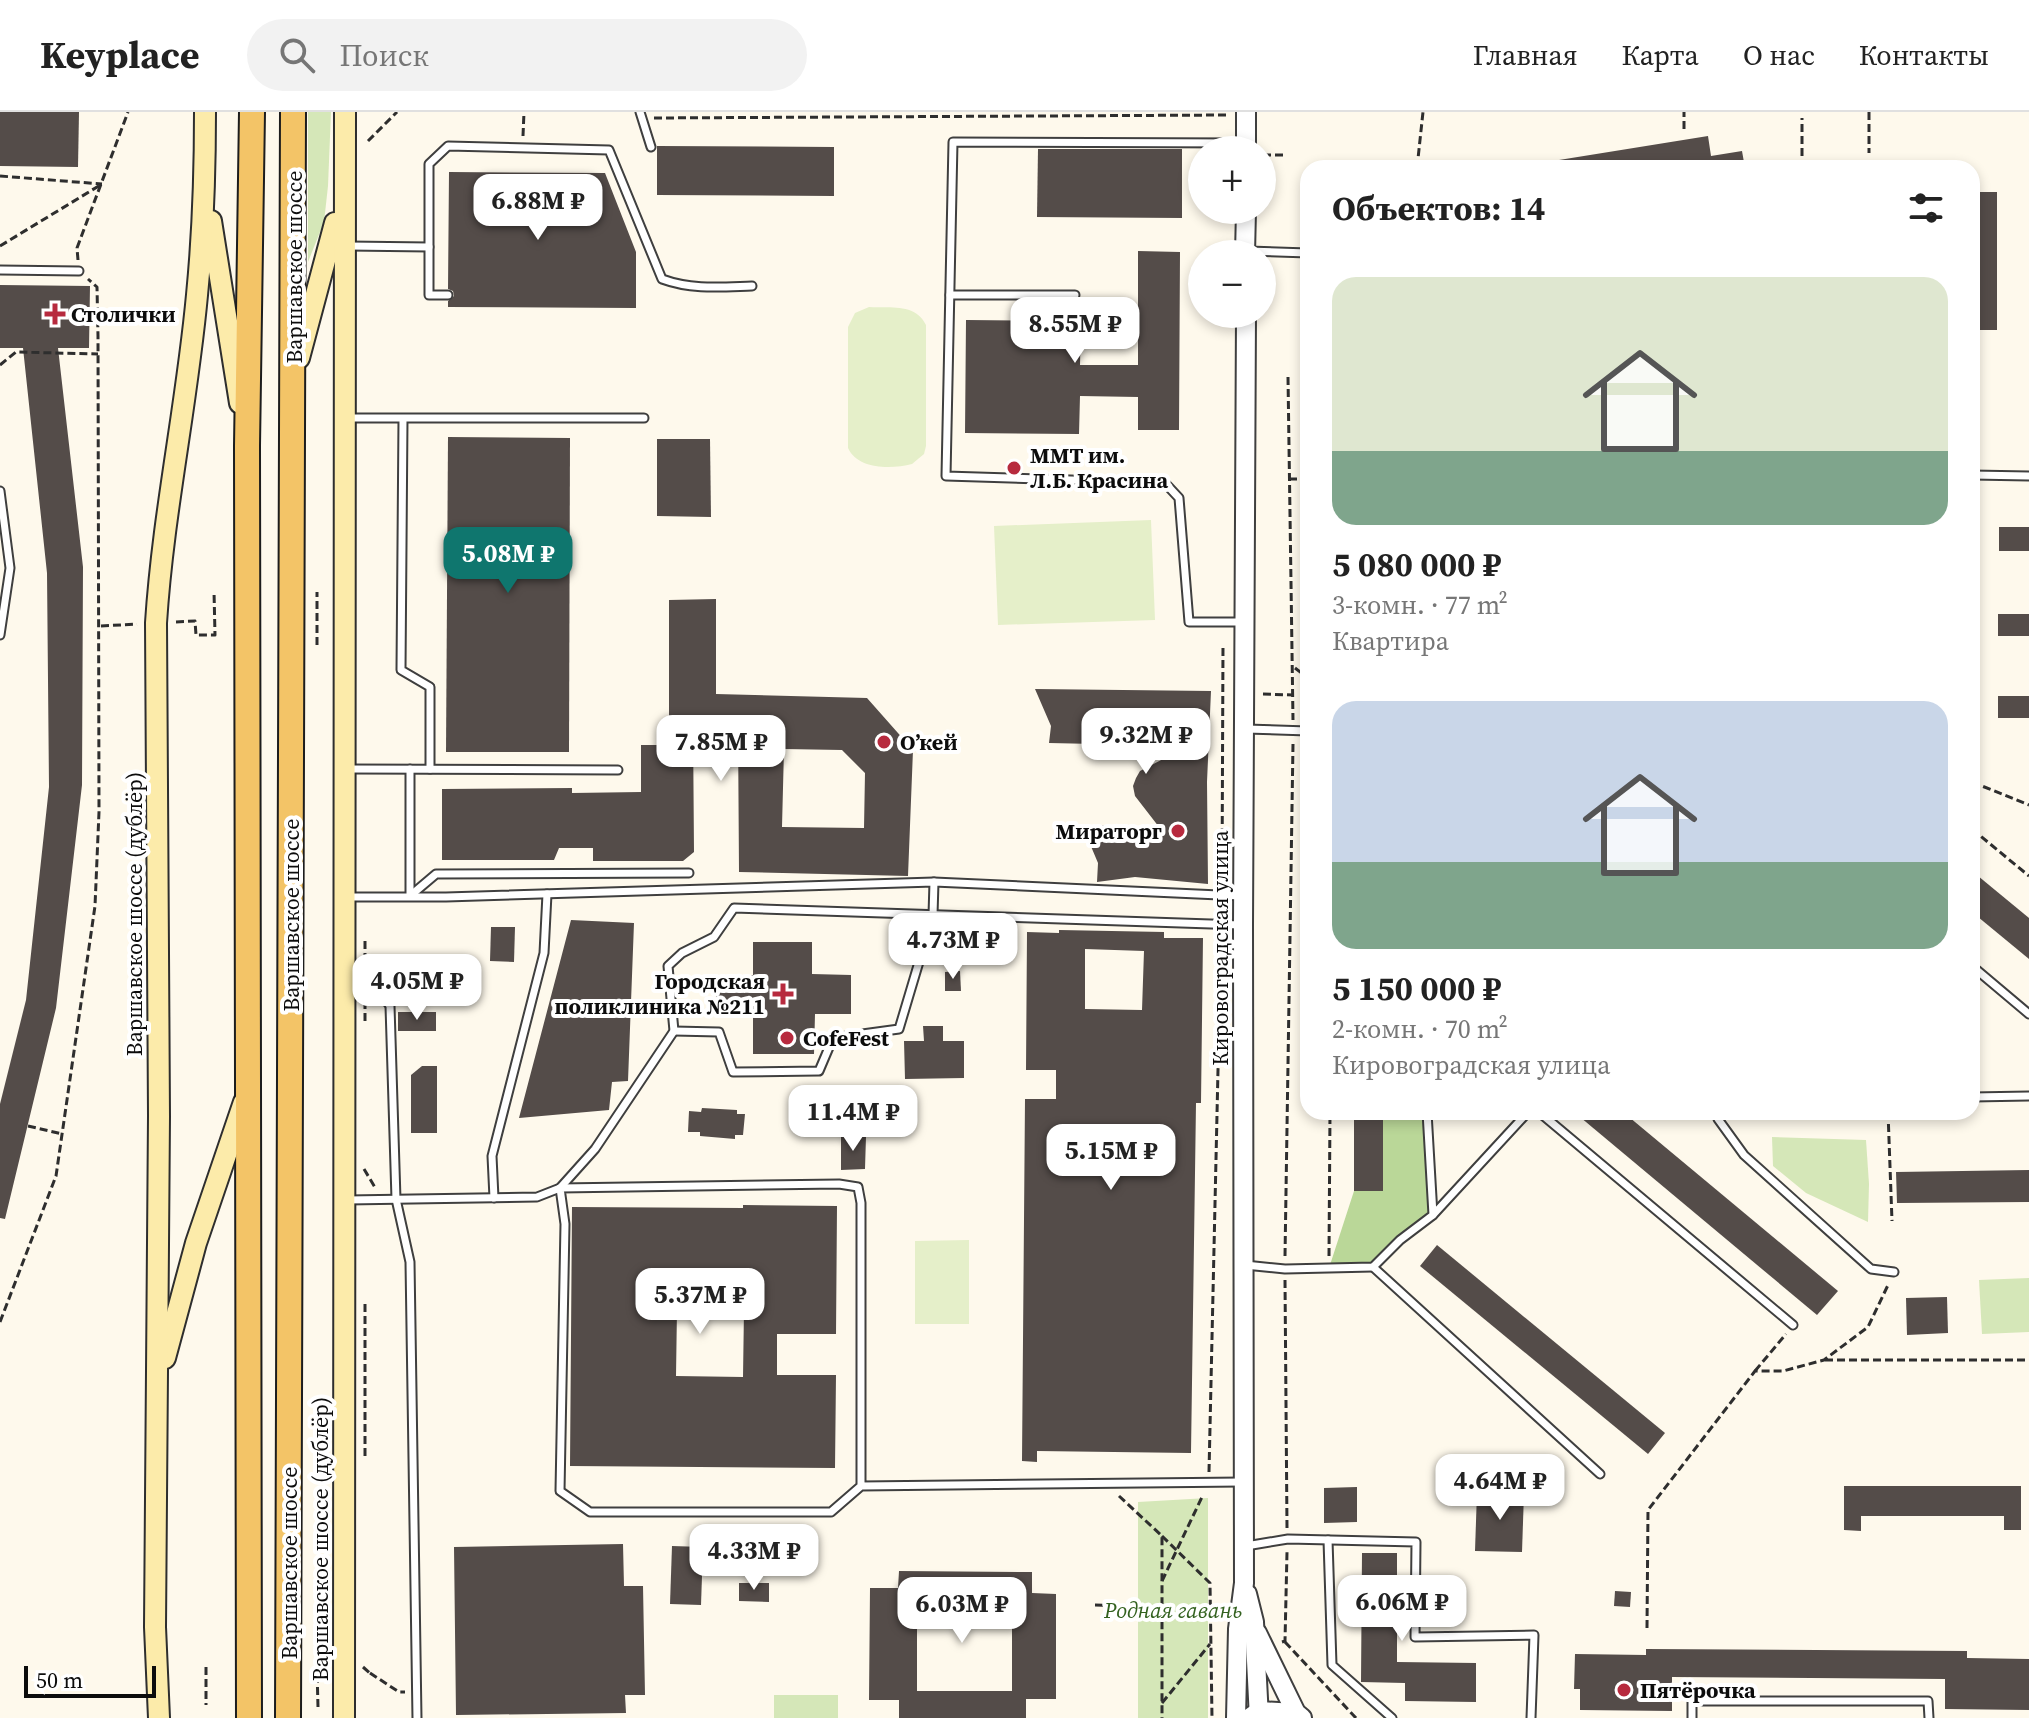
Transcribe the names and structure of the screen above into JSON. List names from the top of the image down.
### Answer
{
  "streets": {
    "main road": ["Варшавское шоссе", "Варшавское шоссе (дублёр)"],
    "street": ["Кировоградская улица"]
  },
  "parks": ["Родная гавань"],
  "places": {
    "health": ["Столички", "Городская поликлиника №211"],
    "other": [
      "ММТ им. Л.Б. Красина",
      "О’кей",
      "Мираторг",
      "CofeFest",
      "Пятёрочка"
    ]
  },
  "scale_bar": "50 m",
  "page": {
    "header": "Keyplace",
    "search": "Поиск",
    "nav": [
      "Главная",
      "Карта",
      "О нас",
      "Контакты"
    ],
    "map_buttons": ["+", "−"],
    "heading": "Объектов: 14",
    "price": [
      "6.88M ₽",
      "8.55M ₽",
      "5.08M ₽",
      "9.32M ₽",
      "7.85M ₽",
      "4.73M ₽",
      "4.05M ₽",
      "11.4M ₽",
      "5.15M ₽",
      "5.37M ₽",
      "4.64M ₽",
      "4.33M ₽",
      "6.06M ₽",
      "6.03M ₽"
    ],
    "list": [
      {
        "name": "5 080 000 ₽",
        "note": "3-комн. · 77 m² · Квартира"
      },
      {
        "name": "5 150 000 ₽",
        "note": "2-комн. · 70 m² · Кировоградская улица"
      }
    ],
    "scale": "50 m"
  }
}
